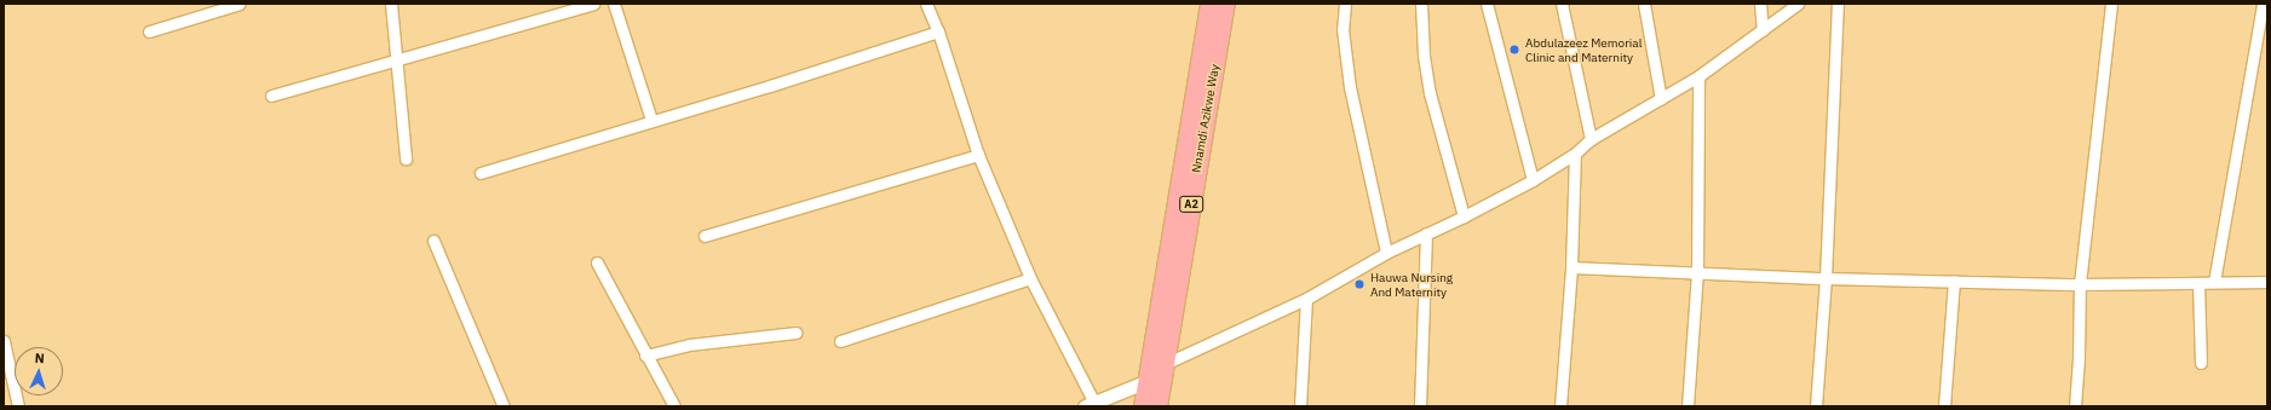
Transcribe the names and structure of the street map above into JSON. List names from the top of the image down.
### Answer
{
  "streets": {
    "highway": ["Nnamdi Azikwe Way", "A2"]
  },
  "places": ["Abdulazeez Memorial Clinic and Maternity", "Hauwa Nursing And Maternity"],
  "north": "top"
}
